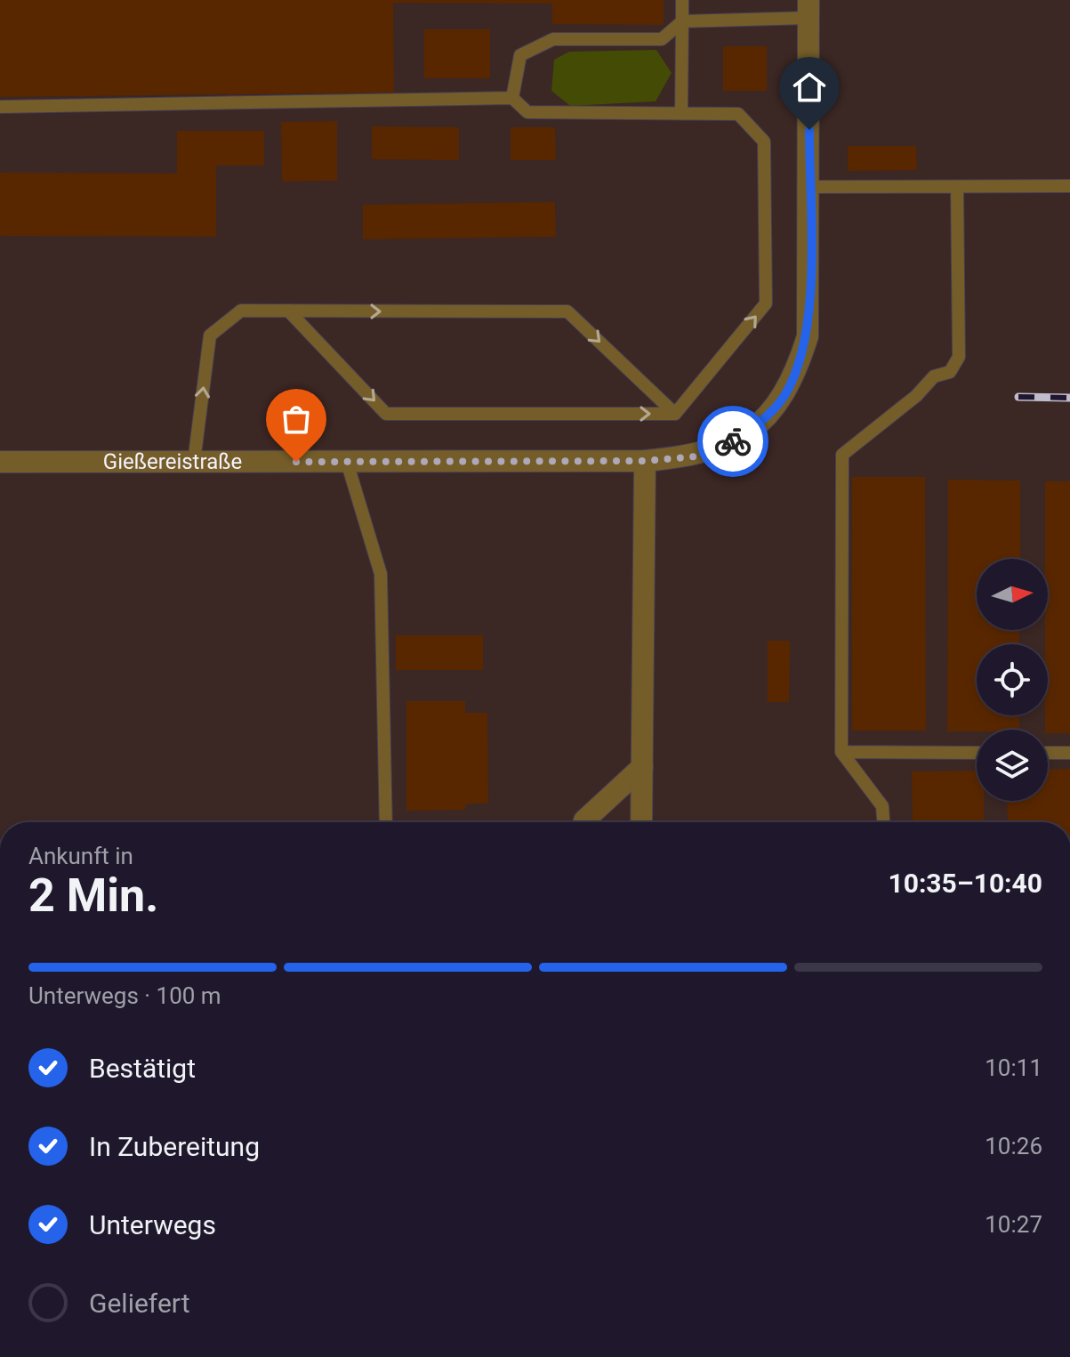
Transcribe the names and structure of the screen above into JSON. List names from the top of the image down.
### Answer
{
  "streets": {
    "street": ["Gießereistraße"]
  },
  "north": "right",
  "page": {
    "heading": ["2 Min.", "Ankunft in", "10:35–10:40"],
    "bar": "Unterwegs · 100 m",
    "list": [
      ["Bestätigt", "10:11"],
      ["In Zubereitung", "10:26"],
      ["Unterwegs", "10:27"],
      "Geliefert"
    ]
  }
}
